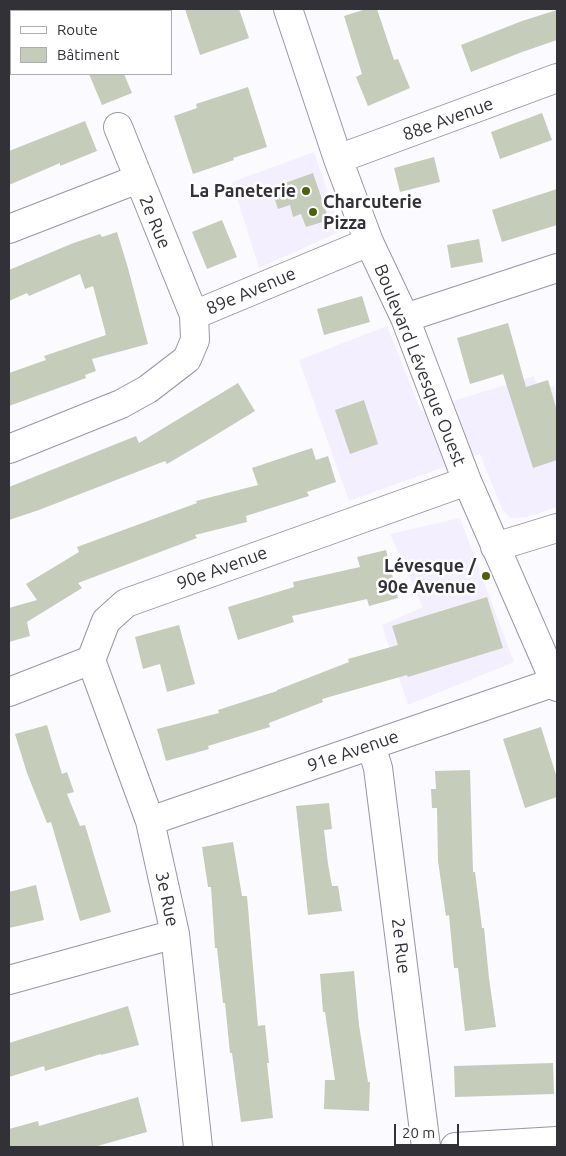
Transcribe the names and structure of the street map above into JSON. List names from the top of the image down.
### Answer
{
  "streets": {
    "street": [
      "88e Avenue",
      "2e Rue",
      "89e Avenue",
      "Boulevard Lévesque Ouest",
      "90e Avenue",
      "91e Avenue",
      "3e Rue"
    ]
  },
  "crossings": [
    ["88e Avenue", "Boulevard Lévesque Ouest"],
    ["2e Rue", "89e Avenue"],
    ["2e Rue", "91e Avenue"],
    ["89e Avenue", "Boulevard Lévesque Ouest"],
    ["Boulevard Lévesque Ouest", "90e Avenue"],
    ["Boulevard Lévesque Ouest", "91e Avenue"],
    ["90e Avenue", "3e Rue"],
    ["91e Avenue", "3e Rue"]
  ],
  "places": ["La Paneterie", "Charcuterie Pizza", "Lévesque / 90e Avenue"],
  "legend": ["Route", "Bâtiment"],
  "scale_bar": "20 m"
}
